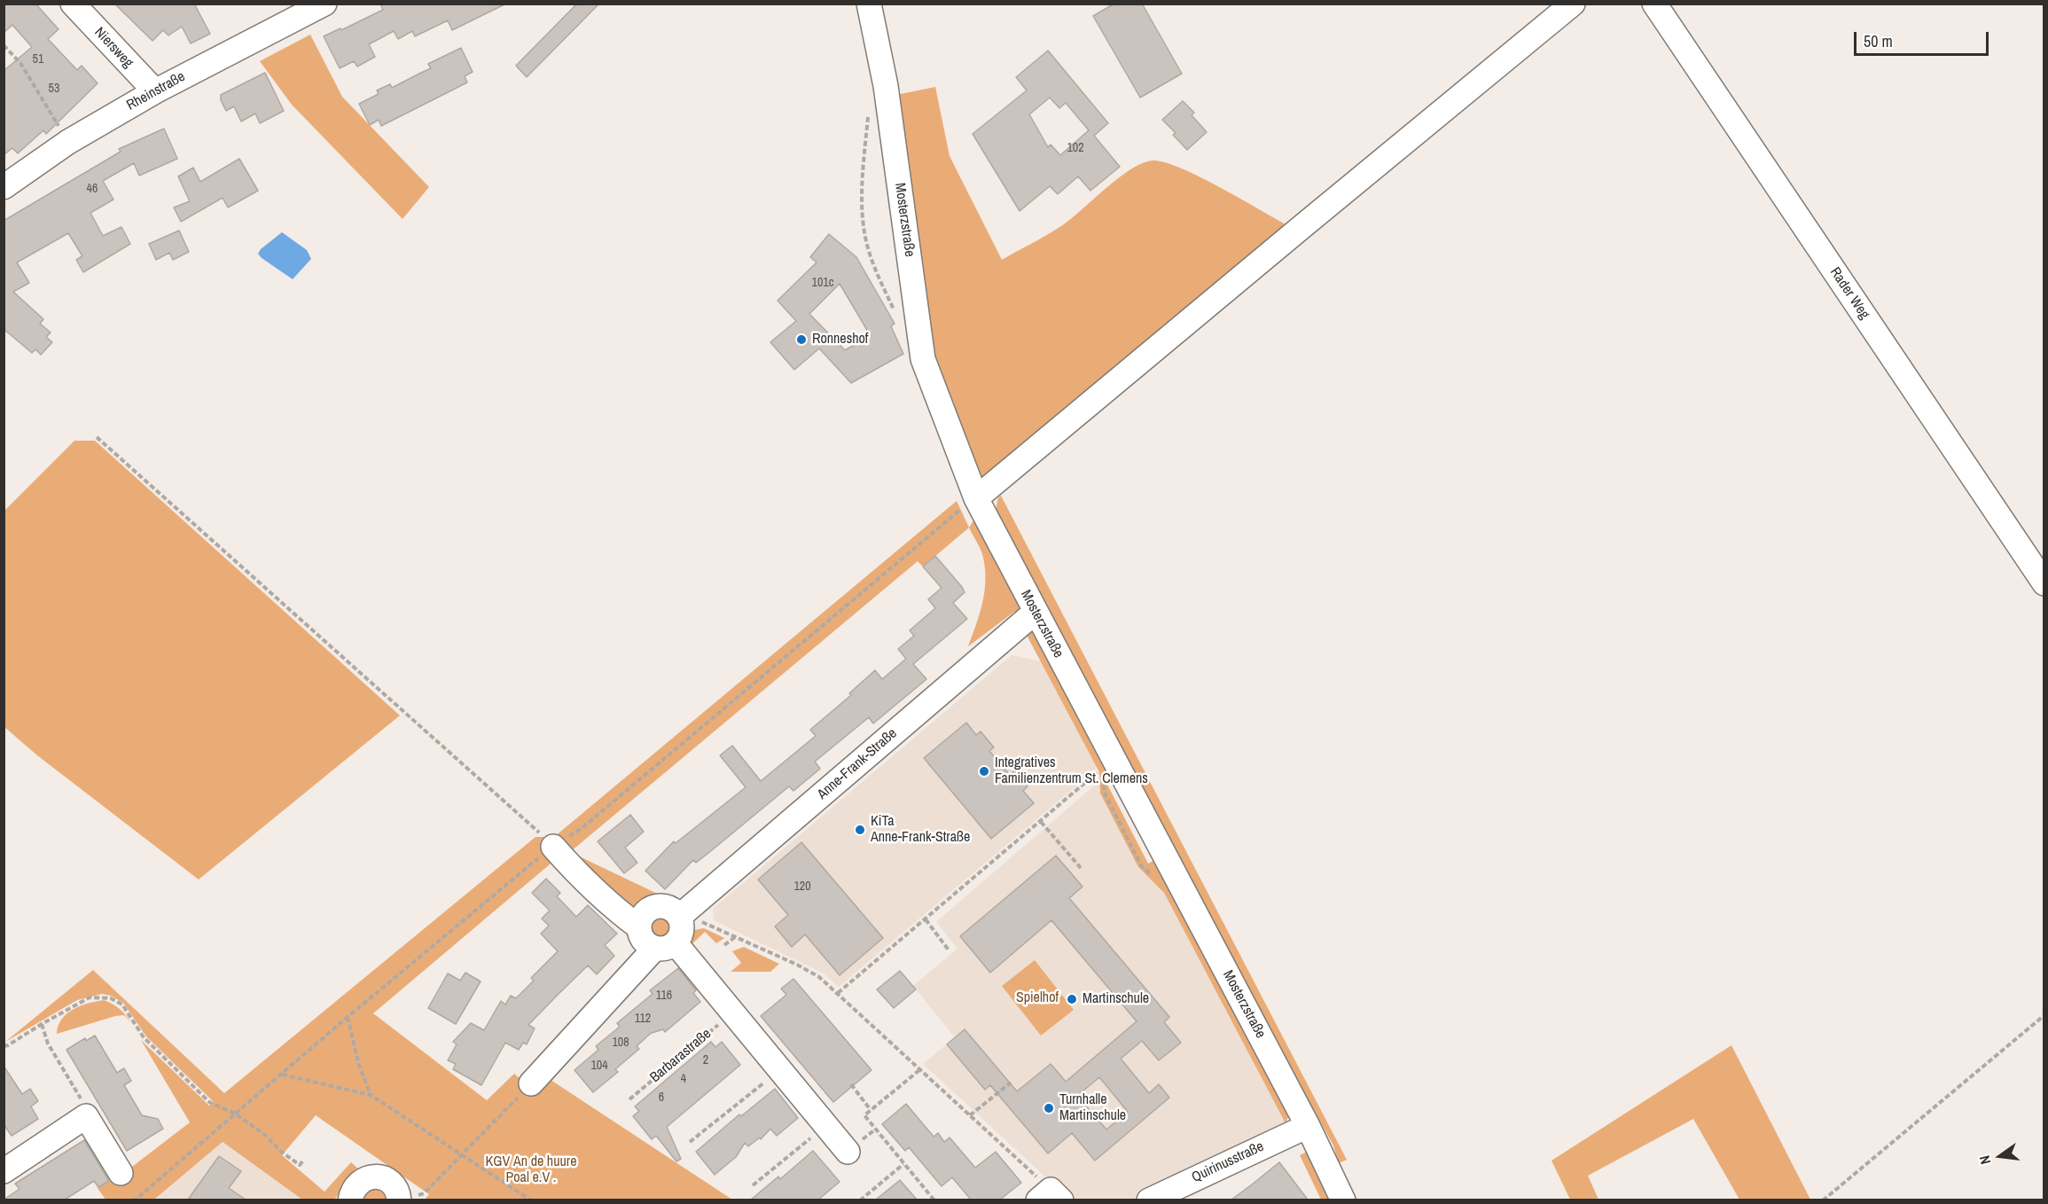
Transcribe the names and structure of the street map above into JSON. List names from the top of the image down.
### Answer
{
  "streets": {
    "street": [
      "Niersweg",
      "Rheinstraße",
      "Mosterzstraße",
      "Rader Weg",
      "Anne-Frank-Straße",
      "Quirinusstraße"
    ],
    "path": ["Barbarastraße"]
  },
  "crossings": [
    ["Niersweg", "Rheinstraße"],
    ["Mosterzstraße", "Anne-Frank-Straße"],
    ["Mosterzstraße", "Quirinusstraße"]
  ],
  "parks": ["Spielhof", "KGV An de huure Poal e.V ."],
  "places": [
    "Ronneshof",
    "Integratives Familienzentrum St. Clemens",
    "KiTa Anne-Frank-Straße",
    "Martinschule",
    "Turnhalle Martinschule"
  ],
  "house_numbers": [
    "51",
    "53",
    "102",
    "46",
    "101c",
    "120",
    "116",
    "112",
    "108",
    "2",
    "104",
    "4",
    "6"
  ],
  "scale_bar": "50 m",
  "north": "left"
}
